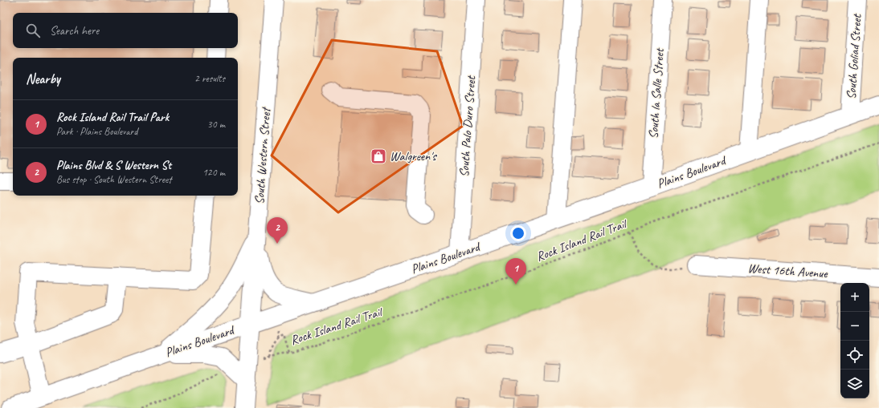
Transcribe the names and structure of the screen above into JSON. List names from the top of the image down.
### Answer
{
  "streets": {
    "main road": [
      "South Goliad Street",
      "South la Salle Street",
      "South Palo Duro Street",
      "South Western Street",
      "Plains Boulevard",
      "West 16th Avenue"
    ],
    "path": ["Rock Island Rail Trail"]
  },
  "crossings": [
    ["South Goliad Street", "Plains Boulevard"],
    ["South la Salle Street", "Plains Boulevard"],
    ["South Palo Duro Street", "Plains Boulevard"],
    ["South Western Street", "Plains Boulevard"]
  ],
  "places": {
    "shop": ["Walgreen's"]
  },
  "page": {
    "search": "Search here",
    "heading": ["Nearby", "2 results"],
    "list": [
      {
        "mark": "1",
        "name": "Rock Island Rail Trail Park",
        "note": "Park · Plains Boulevard",
        "value": "30 m"
      },
      {
        "mark": "2",
        "name": "Plains Blvd & S Western St",
        "note": "Bus stop · South Western Street",
        "value": "120 m"
      }
    ],
    "pins": ["2", "1"],
    "map_buttons": ["+", "−"]
  }
}
